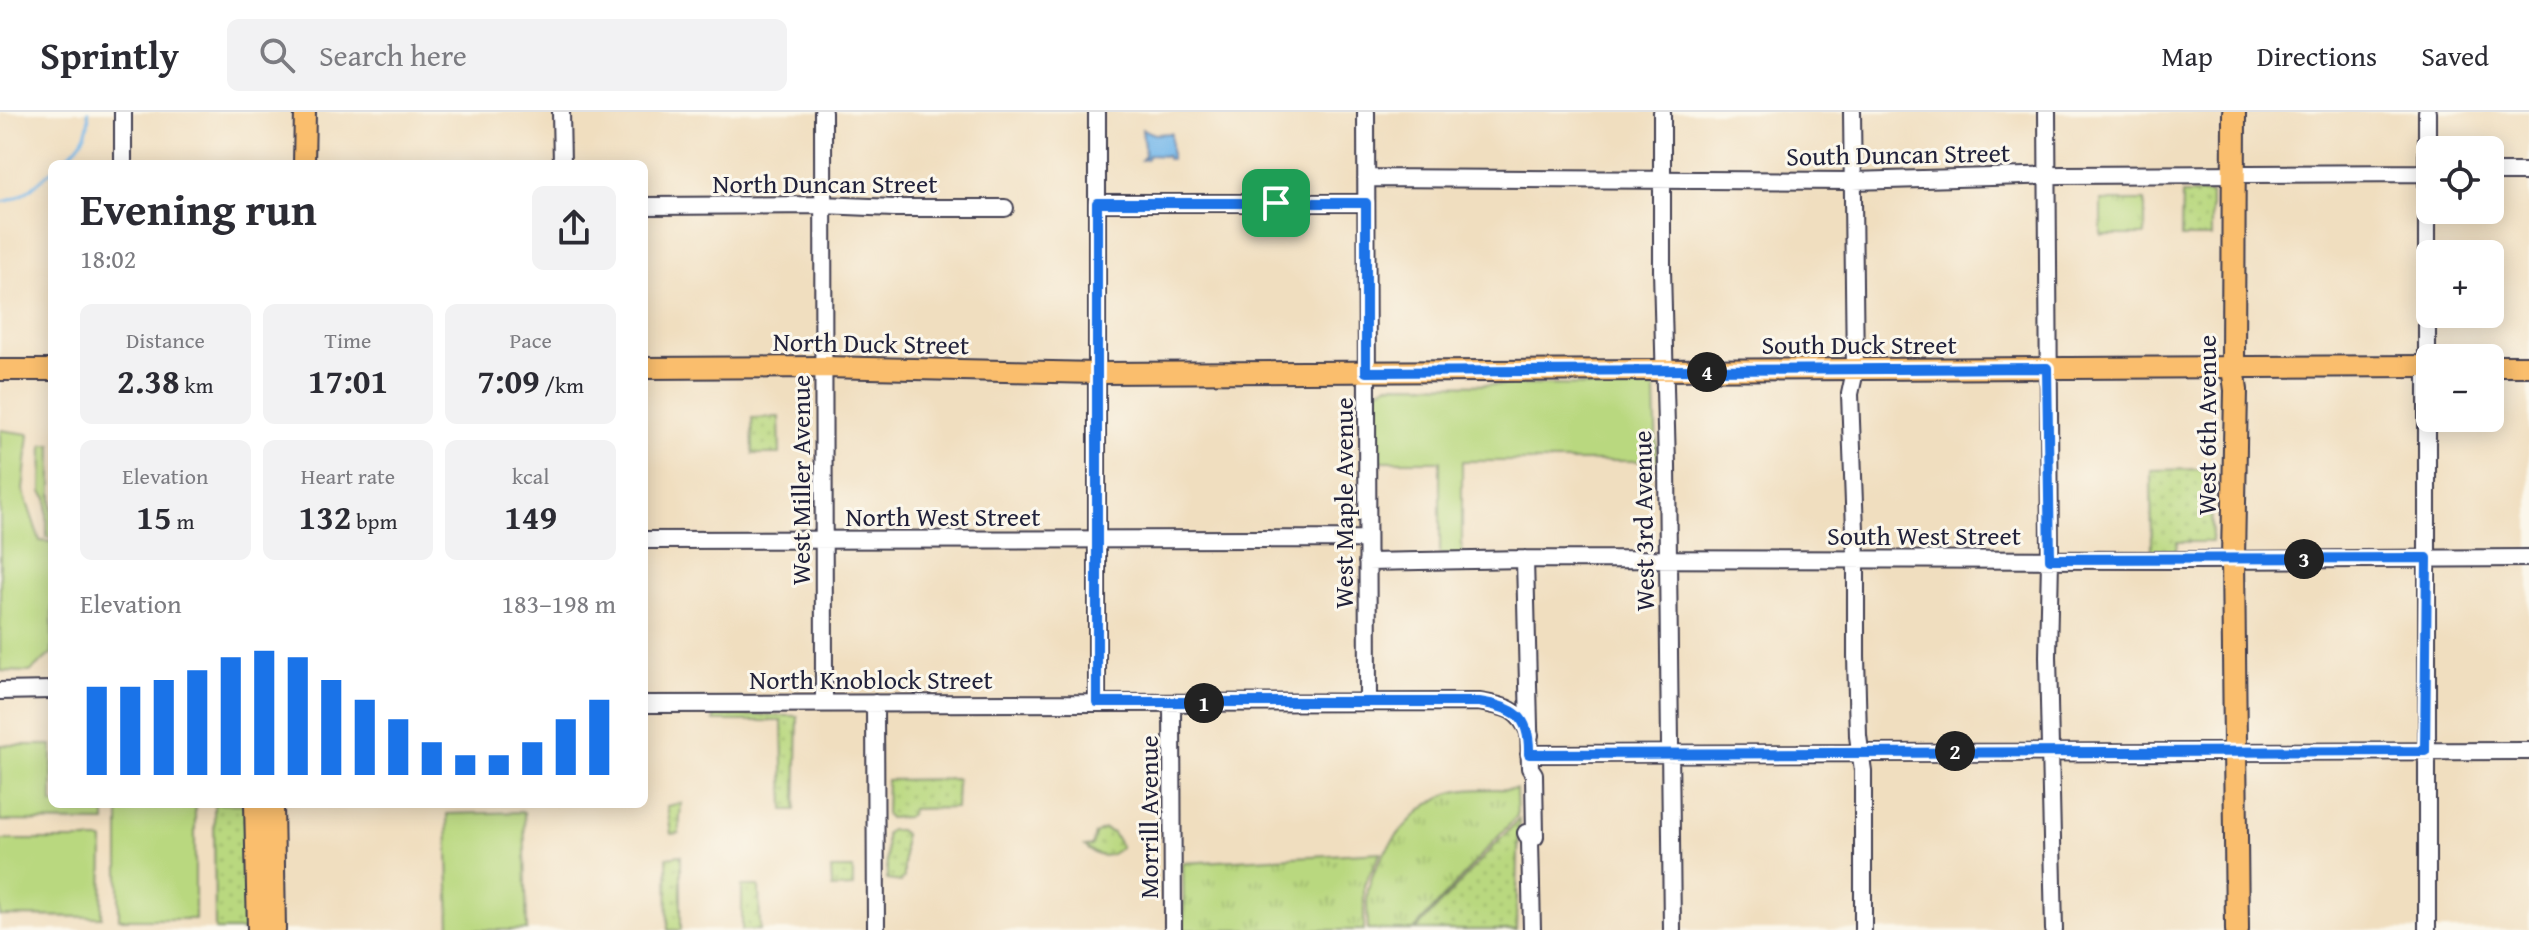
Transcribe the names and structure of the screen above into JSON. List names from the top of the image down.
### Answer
{
  "streets": {
    "highway": ["West 6th Avenue"],
    "main road": ["North Duck Street", "South Duck Street"],
    "street": [
      "South Duncan Street",
      "North Duncan Street",
      "West Miller Avenue",
      "West Maple Avenue",
      "North West Street",
      "West 3rd Avenue",
      "South West Street",
      "North Knoblock Street",
      "Morrill Avenue"
    ]
  },
  "crossings": [
    ["South Duncan Street", "West 6th Avenue"],
    ["South Duncan Street", "West Maple Avenue"],
    ["South Duncan Street", "West 3rd Avenue"],
    ["North Duncan Street", "West Miller Avenue"],
    ["North Duck Street", "South Duck Street"],
    ["North Duck Street", "West Miller Avenue"],
    ["South Duck Street", "West 6th Avenue"],
    ["South Duck Street", "West Maple Avenue"],
    ["South Duck Street", "West 3rd Avenue"],
    ["West 6th Avenue", "South West Street"],
    ["West Miller Avenue", "North West Street"],
    ["West Miller Avenue", "North Knoblock Street"],
    ["West Maple Avenue", "South West Street"],
    ["West Maple Avenue", "North Knoblock Street"],
    ["West 3rd Avenue", "South West Street"],
    ["North Knoblock Street", "Morrill Avenue"]
  ],
  "page": {
    "header": "Sprintly",
    "search": "Search here",
    "nav": ["Map", "Directions", "Saved"],
    "map_buttons": ["+", "−"],
    "heading": ["Evening run", "18:02"],
    "stats": [
      ["Distance", "2.38 km"],
      ["Time", "17:01"],
      ["Pace", "7:09 /km"],
      ["Elevation", "15 m"],
      ["Heart rate", "132 bpm"],
      ["kcal", "149"]
    ],
    "pins": [
      "4",
      "3",
      "1",
      "2"
    ],
    "chart": ["Elevation", "183–198 m"]
  }
}
